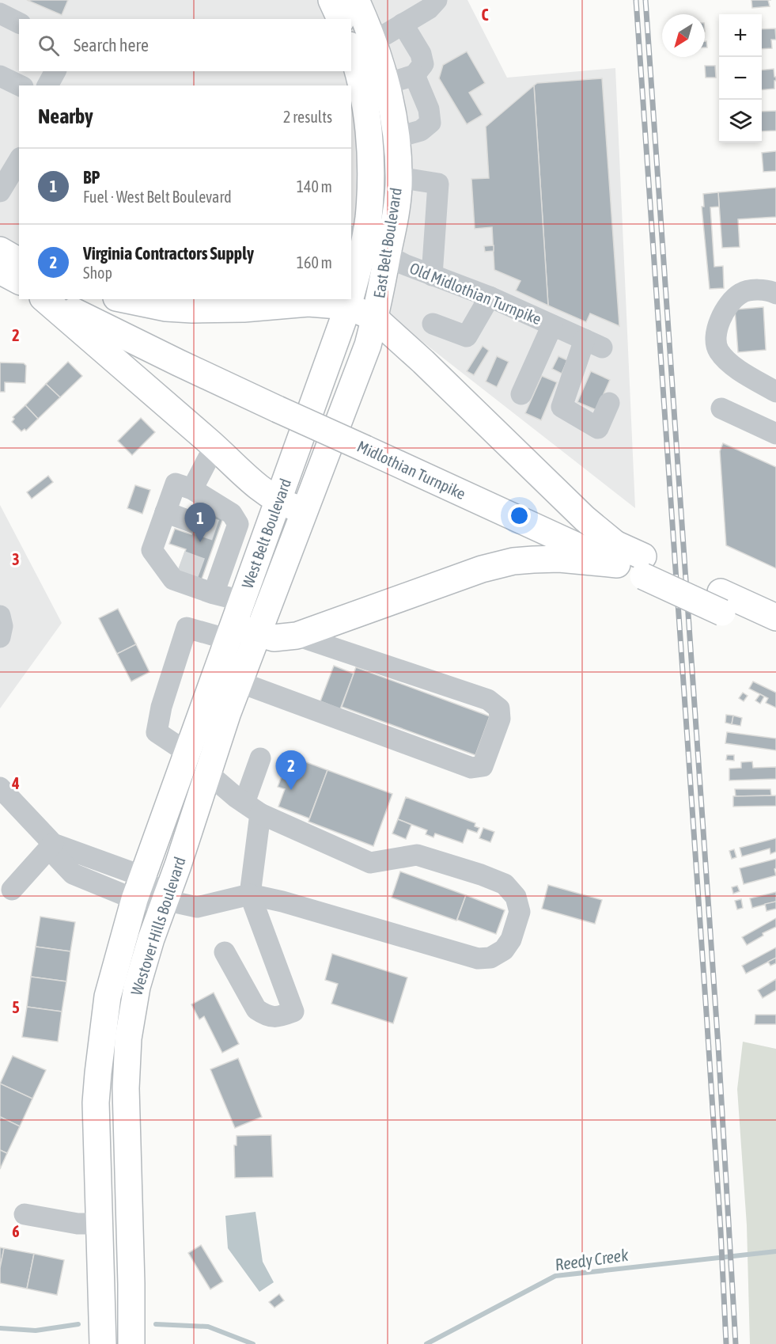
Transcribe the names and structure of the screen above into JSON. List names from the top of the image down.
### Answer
{
  "streets": {
    "main road": [
      "East Belt Boulevard",
      "Midlothian Turnpike",
      "West Belt Boulevard",
      "Westover Hills Boulevard"
    ],
    "street": ["Old Midlothian Turnpike"]
  },
  "crossings": [
    ["East Belt Boulevard", "Old Midlothian Turnpike"],
    ["East Belt Boulevard", "West Belt Boulevard"],
    ["West Belt Boulevard", "Westover Hills Boulevard"]
  ],
  "water": ["Reedy Creek"],
  "north": "bottom left",
  "page": {
    "map_buttons": ["+", "−"],
    "search": "Search here",
    "heading": ["Nearby", "2 results"],
    "list": [
      {
        "mark": "1",
        "name": "BP",
        "note": "Fuel · West Belt Boulevard",
        "value": "140 m"
      },
      {
        "mark": "2",
        "name": "Virginia Contractors Supply",
        "note": "Shop",
        "value": "160 m"
      }
    ],
    "pins": ["1", "2"]
  },
  "grid": {
    "columns": ["C"],
    "rows": [
      "2",
      "3",
      "4",
      "5",
      "6"
    ]
  }
}
